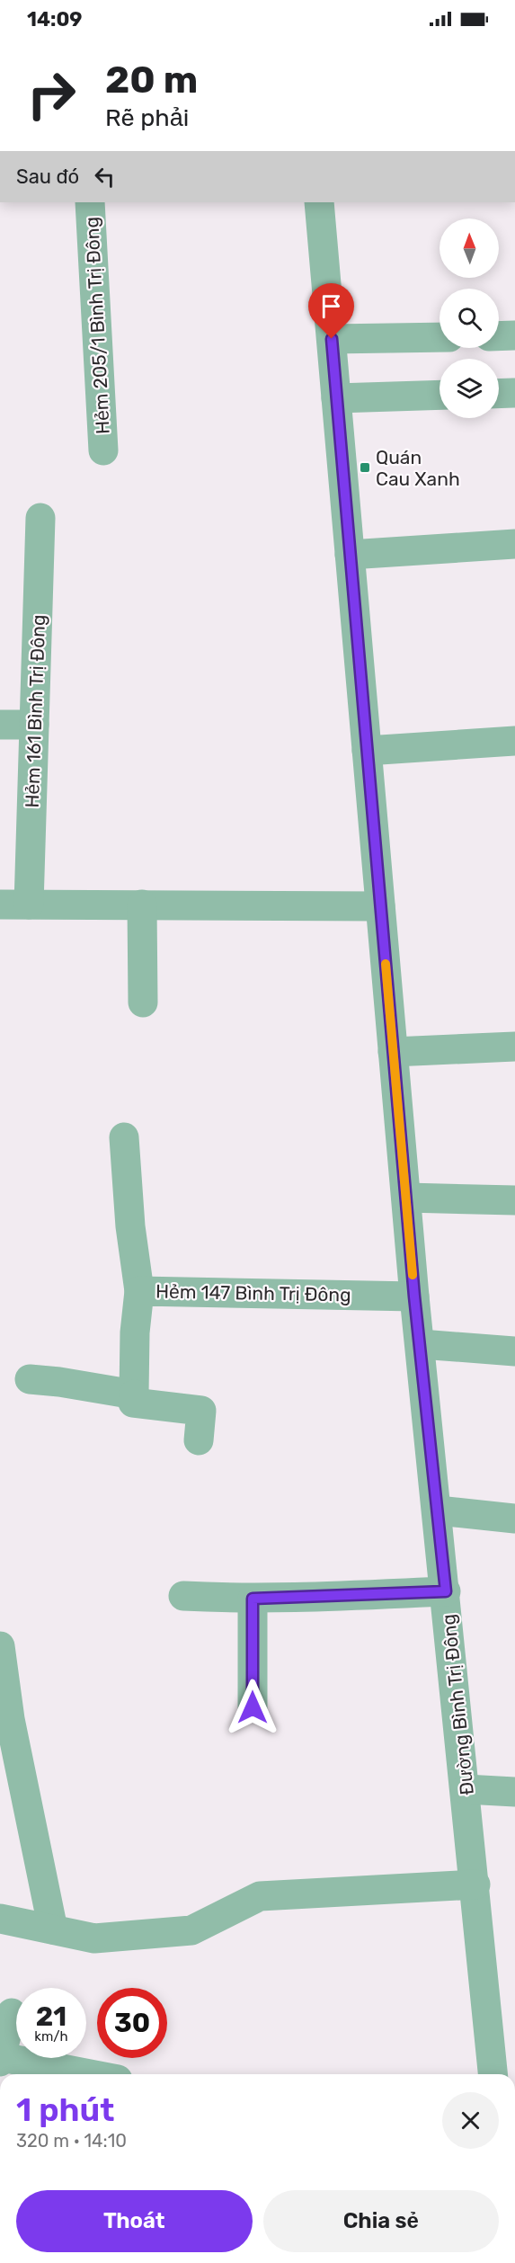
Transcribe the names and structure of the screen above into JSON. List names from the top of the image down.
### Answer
{
  "streets": {
    "street": [
      "Hẻm 205/1 Bình Trị Đông",
      "Hẻm 161 Bình Trị Đông",
      "Hẻm 147 Bình Trị Đông",
      "Đường Bình Trị Đông"
    ]
  },
  "crossings": [
    ["Hẻm 147 Bình Trị Đông", "Đường Bình Trị Đông"]
  ],
  "places": {
    "transit": ["Quán Cau Xanh"]
  },
  "north": "top",
  "page": {
    "status": "14:09",
    "turn": ["20 m", "Rẽ phải"],
    "then": "Sau đó",
    "speed": "21 km/h",
    "limit": "30",
    "heading": ["1 phút", "320 m · 14:10"],
    "buttons": ["Thoát", "Chia sẻ"]
  }
}
